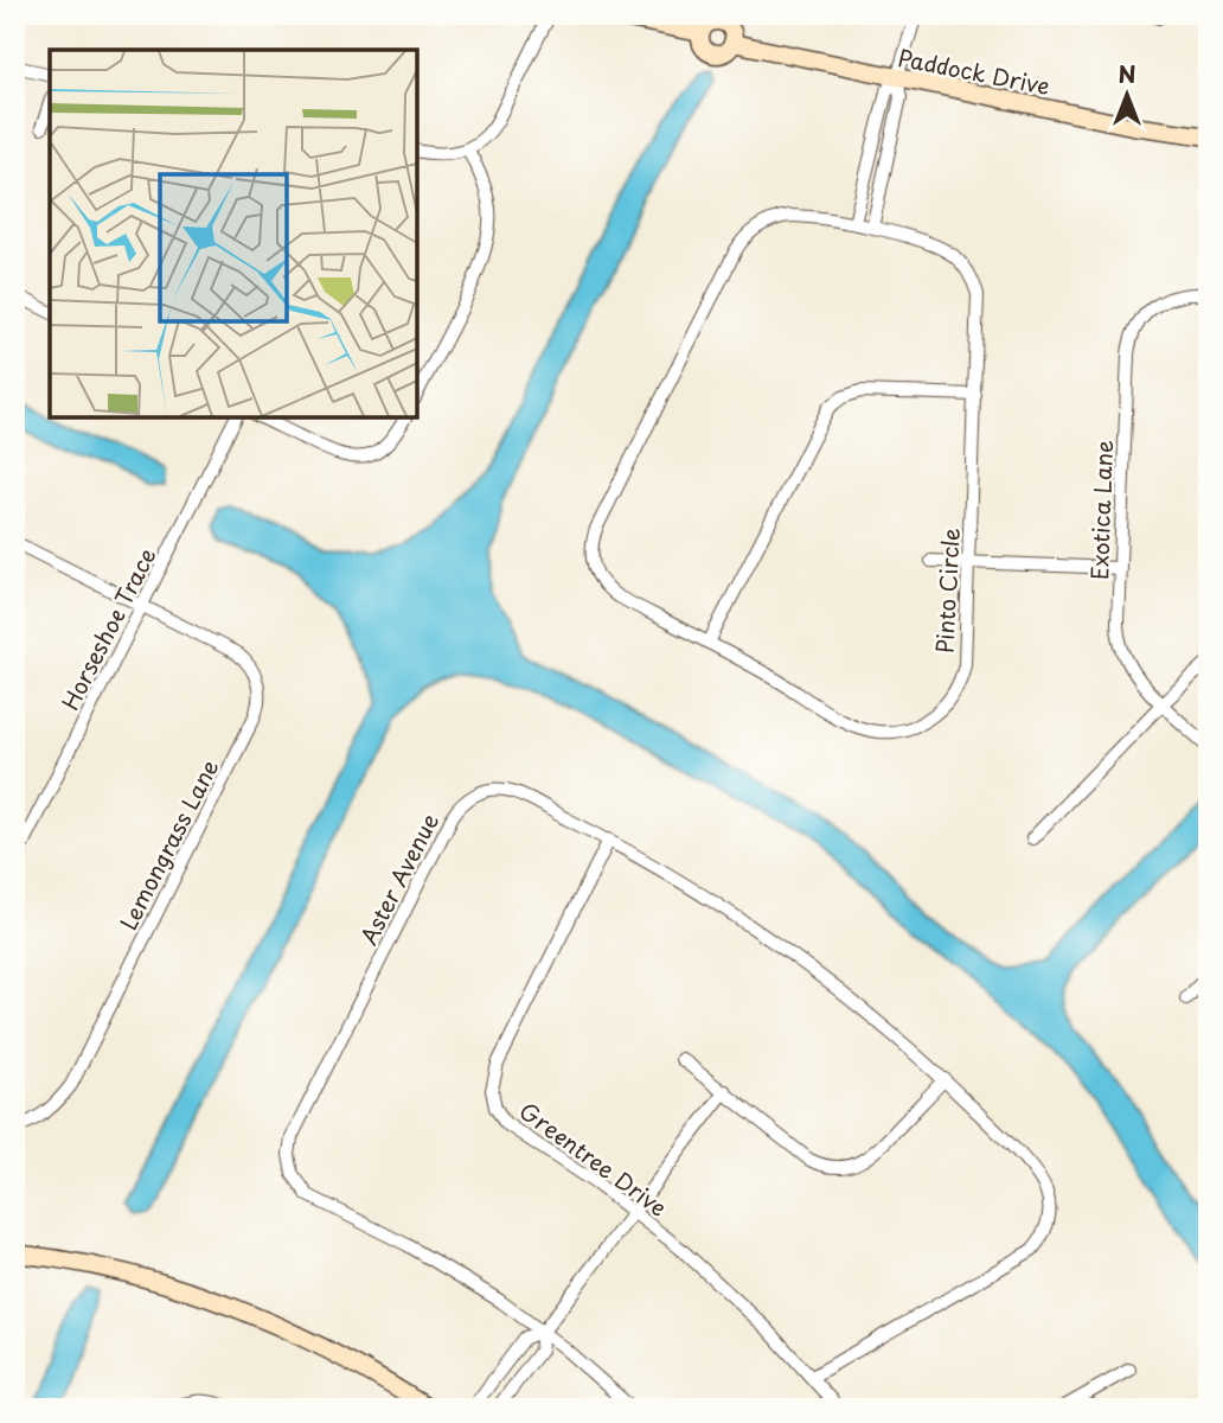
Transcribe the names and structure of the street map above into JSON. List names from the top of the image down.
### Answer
{
  "streets": {
    "street": [
      "Paddock Drive",
      "Exotica Lane",
      "Pinto Circle",
      "Horseshoe Trace",
      "Lemongrass Lane",
      "Aster Avenue",
      "Greentree Drive"
    ]
  },
  "crossings": [
    ["Horseshoe Trace", "Lemongrass Lane"],
    ["Aster Avenue", "Greentree Drive"]
  ],
  "north": "top"
}
